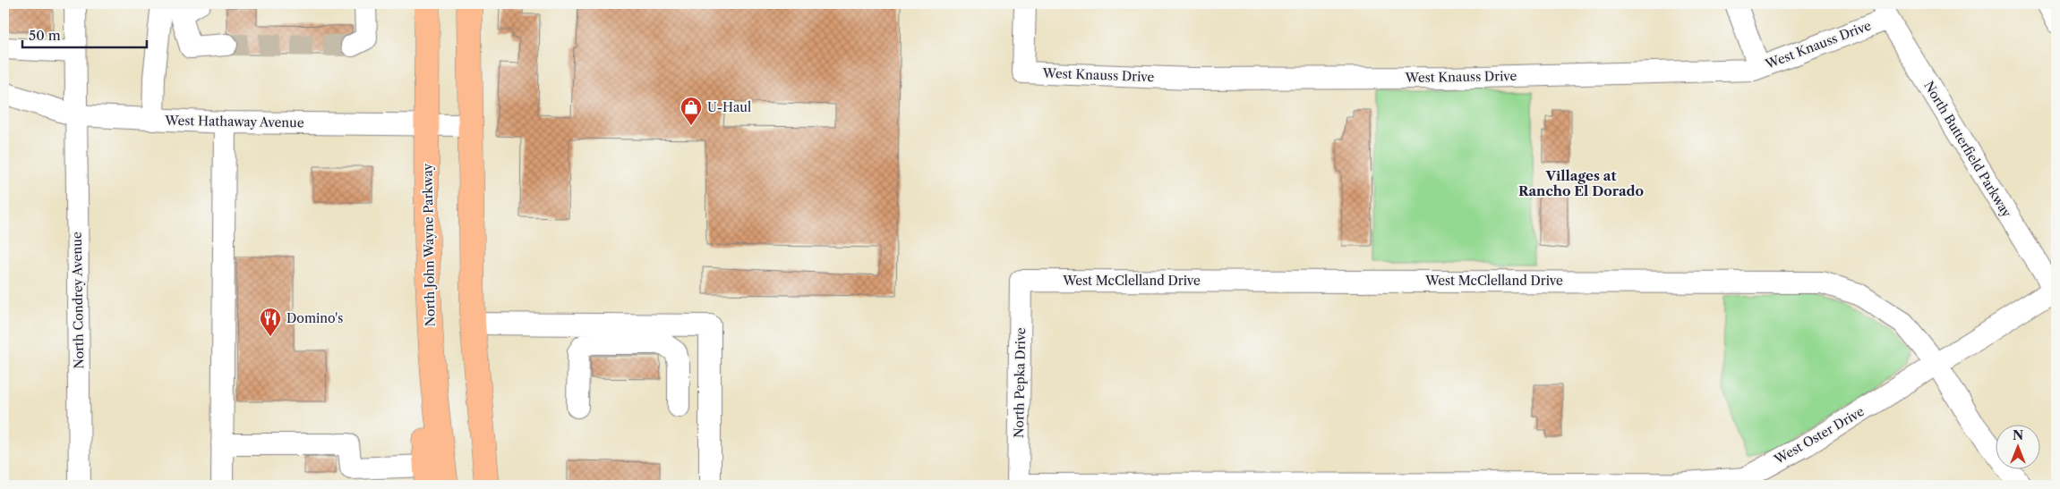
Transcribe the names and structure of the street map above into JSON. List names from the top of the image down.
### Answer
{
  "streets": {
    "highway": ["North John Wayne Parkway"],
    "street": [
      "West Knauss Drive",
      "West Hathaway Avenue",
      "North Butterfield Parkway",
      "West McClelland Drive",
      "North Condrey Avenue",
      "North Pepka Drive",
      "West Oster Drive"
    ]
  },
  "crossings": [
    ["West Knauss Drive", "North Butterfield Parkway"],
    ["West Hathaway Avenue", "North John Wayne Parkway"],
    ["West Hathaway Avenue", "North Condrey Avenue"],
    ["North Butterfield Parkway", "West Oster Drive"],
    ["West McClelland Drive", "North Pepka Drive"],
    ["West McClelland Drive", "West Oster Drive"],
    ["North Pepka Drive", "West Oster Drive"]
  ],
  "districts": ["Villages at Rancho El Dorado"],
  "places": {
    "shop": ["U-Haul"],
    "restaurant": ["Domino's"]
  },
  "scale_bar": "50 m",
  "north": "top"
}
